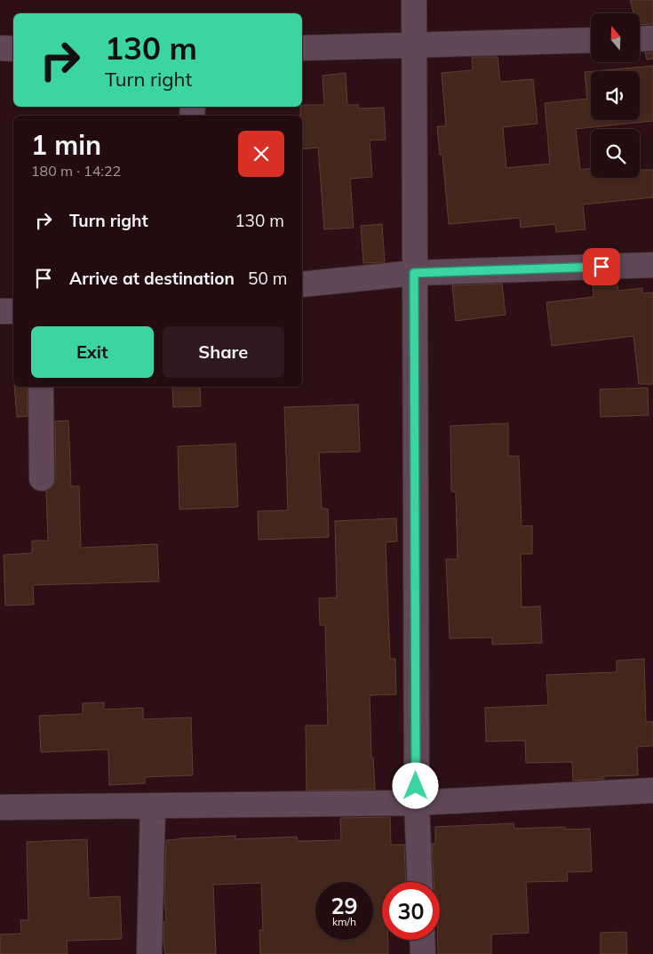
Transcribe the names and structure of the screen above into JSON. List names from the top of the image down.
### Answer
{
  "north": "top",
  "page": {
    "turn": ["130 m", "Turn right"],
    "heading": ["1 min", "180 m · 14:22"],
    "list": [
      {
        "name": "Turn right",
        "value": "130 m"
      },
      {
        "name": "Arrive at destination",
        "value": "50 m"
      }
    ],
    "buttons": ["Exit", "Share"],
    "speed": "29 km/h",
    "limit": "30"
  }
}
